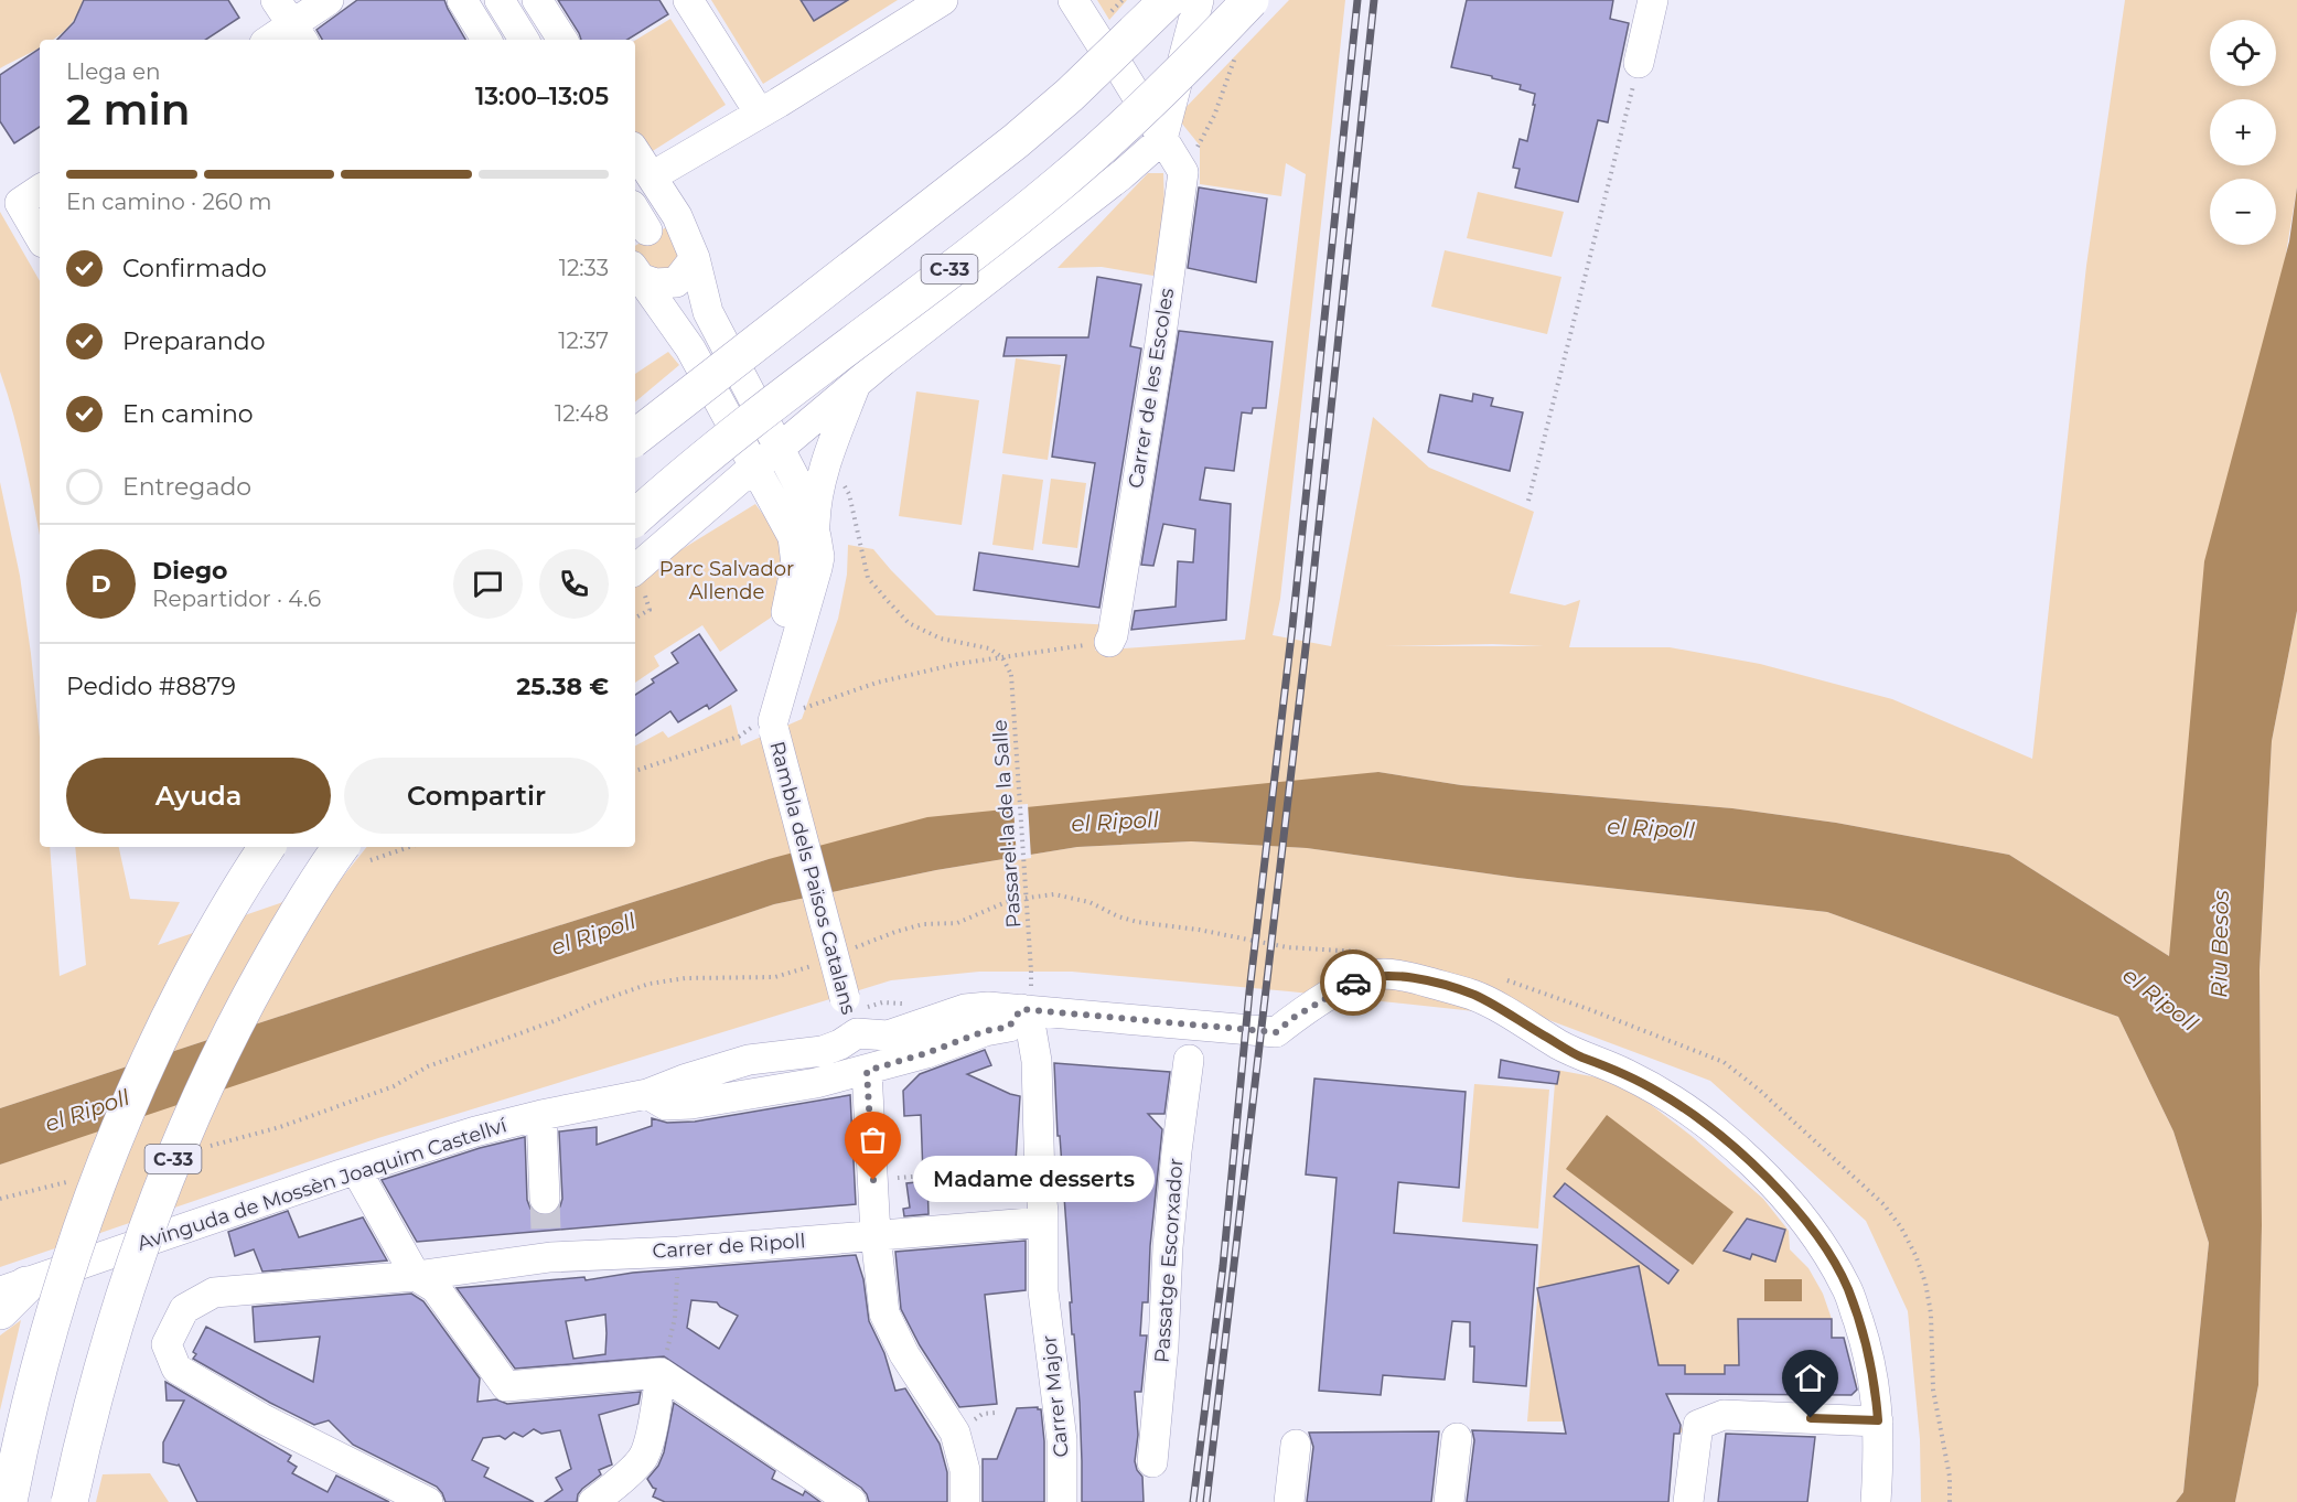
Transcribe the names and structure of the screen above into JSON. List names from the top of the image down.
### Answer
{
  "streets": {
    "highway": ["C-33"],
    "street": [
      "Carrer de les Escoles",
      "Rambla dels Països Catalans",
      "Avinguda de Mossèn Joaquim Castellví",
      "Carrer de Ripoll",
      "Passatge Escorxador",
      "Carrer Major"
    ],
    "path": ["Passarel·la de la Salle"]
  },
  "crossings": [
    ["Passarel·la de la Salle", "Carrer Major"],
    ["Rambla dels Països Catalans", "Avinguda de Mossèn Joaquim Castellví"],
    ["Carrer de Ripoll", "Carrer Major"]
  ],
  "water": ["el Ripoll", "Riu Besòs"],
  "parks": ["Parc Salvador Allende"],
  "places": ["Madame desserts"],
  "page": {
    "map_buttons": ["+", "−"],
    "heading": ["2 min", "Llega en", "13:00–13:05"],
    "panel": [
      "Diego",
      "Repartidor · 4.6",
      "Pedido #8879",
      "25.38 €"
    ],
    "bar": "En camino · 260 m",
    "list": [
      ["Confirmado", "12:33"],
      ["Preparando", "12:37"],
      ["En camino", "12:48"],
      "Entregado"
    ],
    "round": "D",
    "buttons": ["Ayuda", "Compartir"],
    "bubble": "Madame desserts"
  }
}
